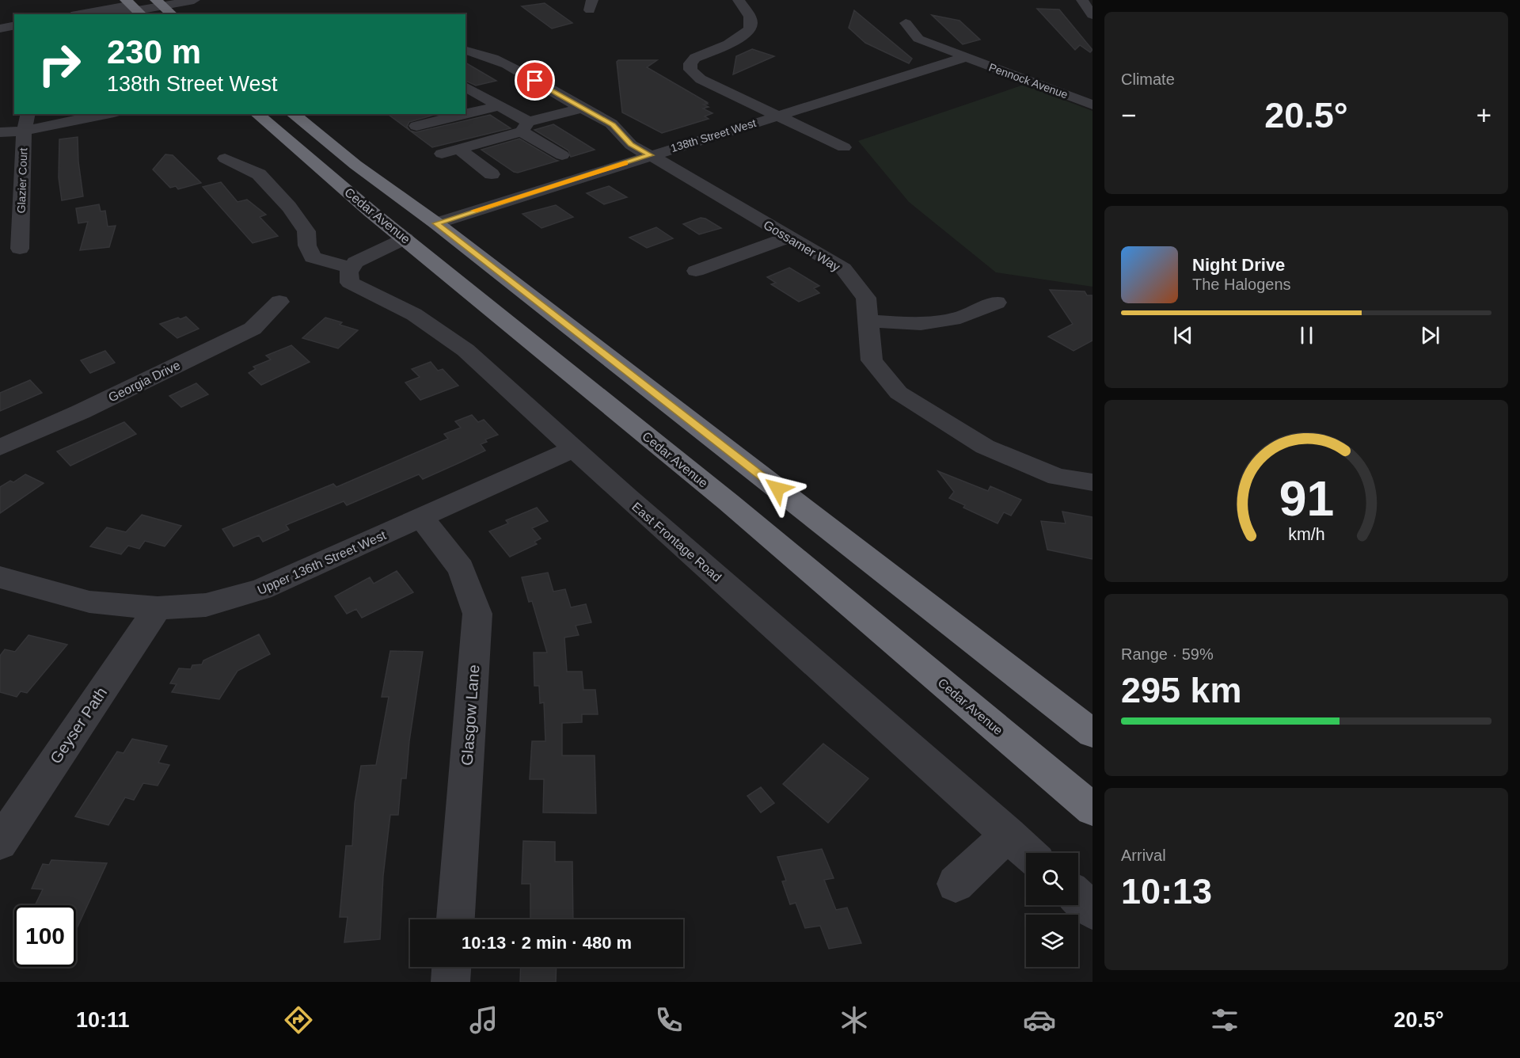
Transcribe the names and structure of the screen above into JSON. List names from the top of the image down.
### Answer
{
  "streets": {
    "highway": ["Cedar Avenue"],
    "street": [
      "Pennock Avenue",
      "138th Street West",
      "Glazier Court",
      "Gossamer Way",
      "Georgia Drive",
      "East Frontage Road",
      "Upper 136th Street West",
      "Glasgow Lane",
      "Geyser Path"
    ]
  },
  "crossings": [
    ["Pennock Avenue", "138th Street West"],
    ["138th Street West", "Cedar Avenue"],
    ["138th Street West", "Gossamer Way"],
    ["East Frontage Road", "Upper 136th Street West"],
    ["Upper 136th Street West", "Glasgow Lane"],
    ["Upper 136th Street West", "Geyser Path"]
  ],
  "page": {
    "tile": [
      "Climate",
      ["Range · 59%", "295 km"],
      ["Arrival", "10:13"]
    ],
    "turn": ["230 m", "138th Street West"],
    "heat": ["−", "20.5°", "+"],
    "song": ["Night Drive", "The Halogens"],
    "limit": "100",
    "trip": "10:13 · 2 min · 480 m",
    "tabs": ["10:11", "20.5°"],
    "gauge": ["91", "km/h"]
  }
}
